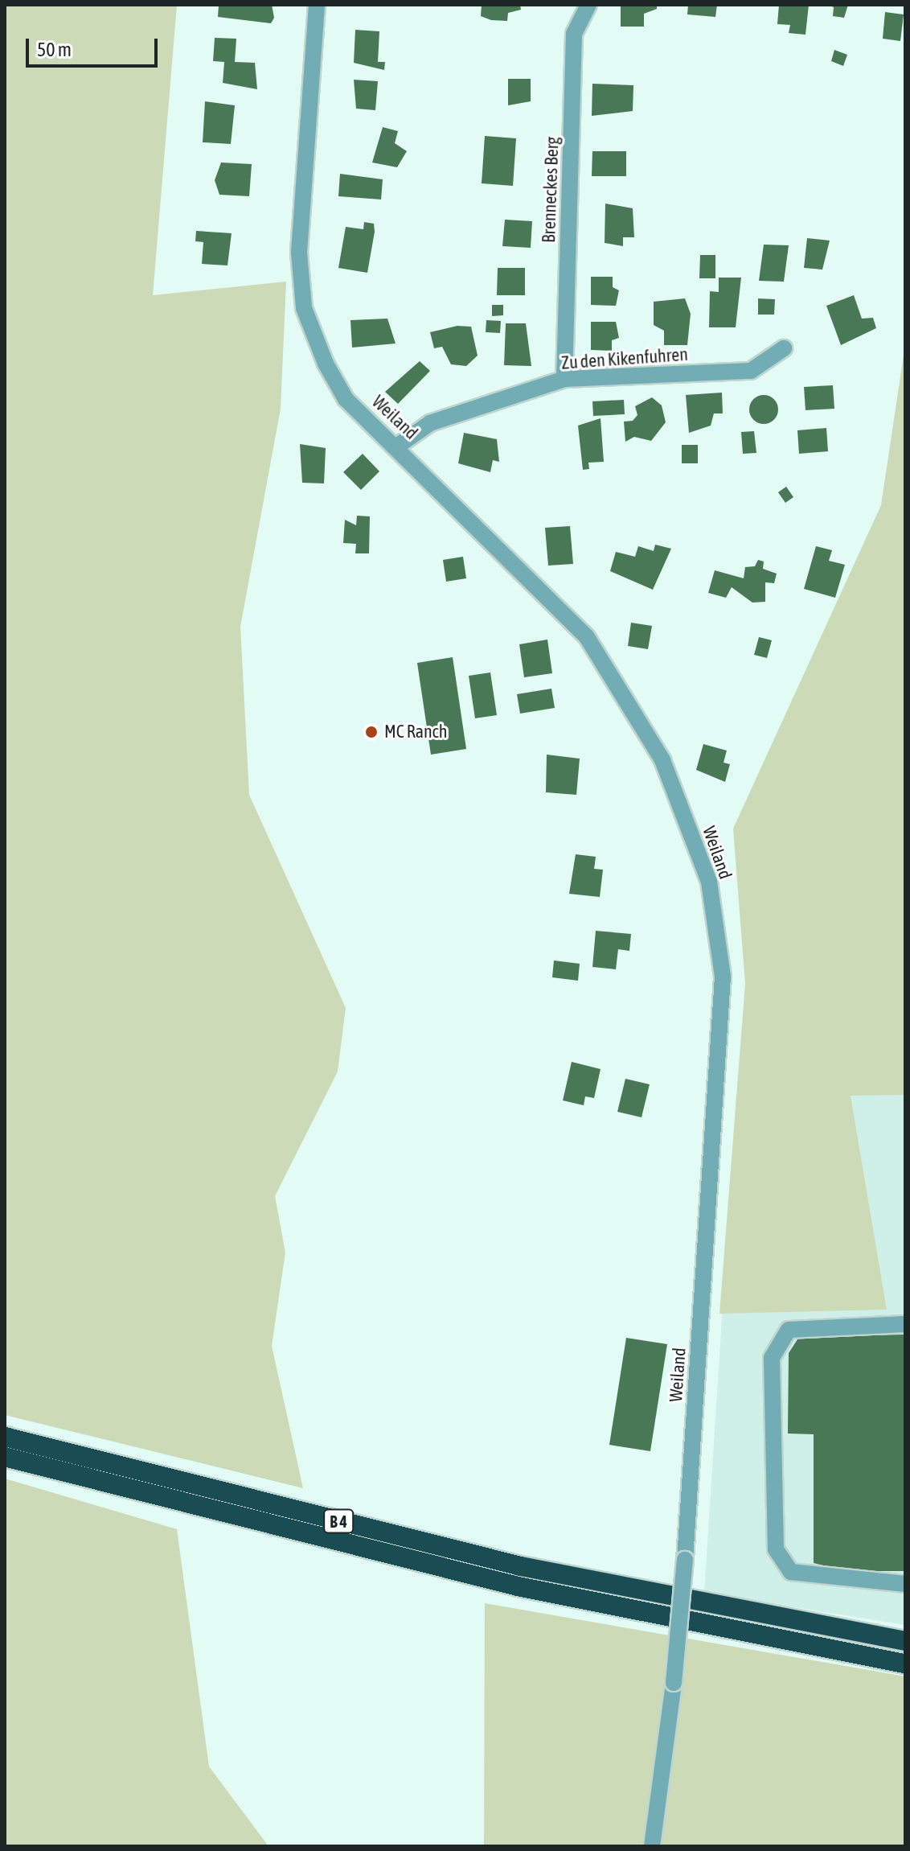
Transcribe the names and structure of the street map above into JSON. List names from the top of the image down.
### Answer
{
  "streets": {
    "highway": ["B 4"],
    "street": ["Brenneckes Berg", "Zu den Kikenfuhren", "Weiland"]
  },
  "crossings": [
    ["Brenneckes Berg", "Zu den Kikenfuhren"],
    ["Zu den Kikenfuhren", "Weiland"]
  ],
  "places": ["MC Ranch"],
  "scale_bar": "50 m"
}
